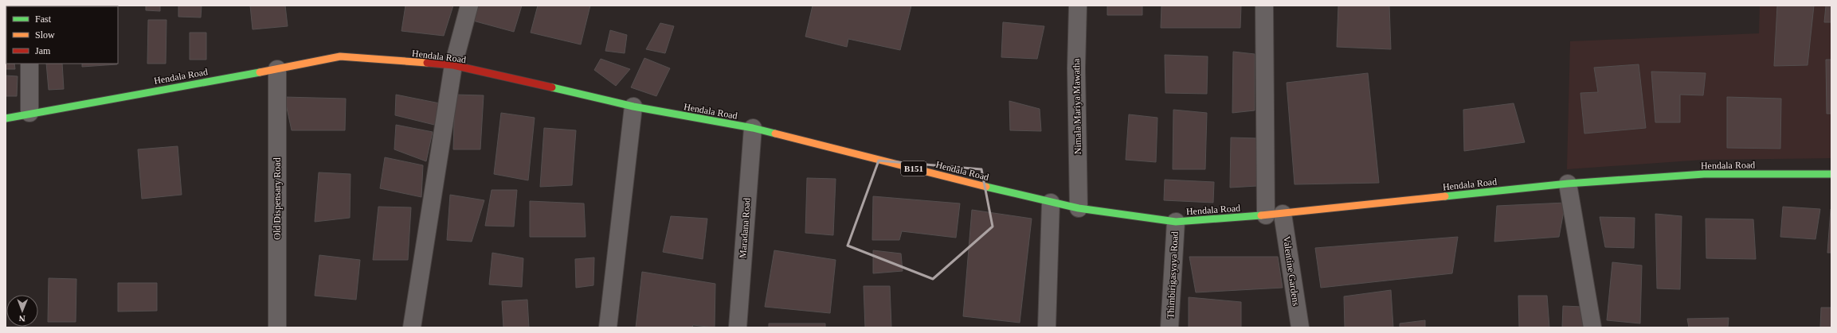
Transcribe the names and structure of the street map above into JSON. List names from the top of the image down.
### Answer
{
  "streets": {
    "main road": ["Hendala Road", "B151"],
    "street": [
      "Nimala Mariya Mawatha",
      "Old Dispensary Road",
      "Maradana Road",
      "Valentine Gardens",
      "Thimbirigasyaya Road"
    ]
  },
  "crossings": [
    ["Hendala Road", "Nimala Mariya Mawatha"],
    ["Hendala Road", "Old Dispensary Road"],
    ["Hendala Road", "Maradana Road"],
    ["Hendala Road", "Valentine Gardens"],
    ["Hendala Road", "Thimbirigasyaya Road"]
  ],
  "legend": ["Fast", "Slow", "Jam"],
  "north": "bottom"
}
